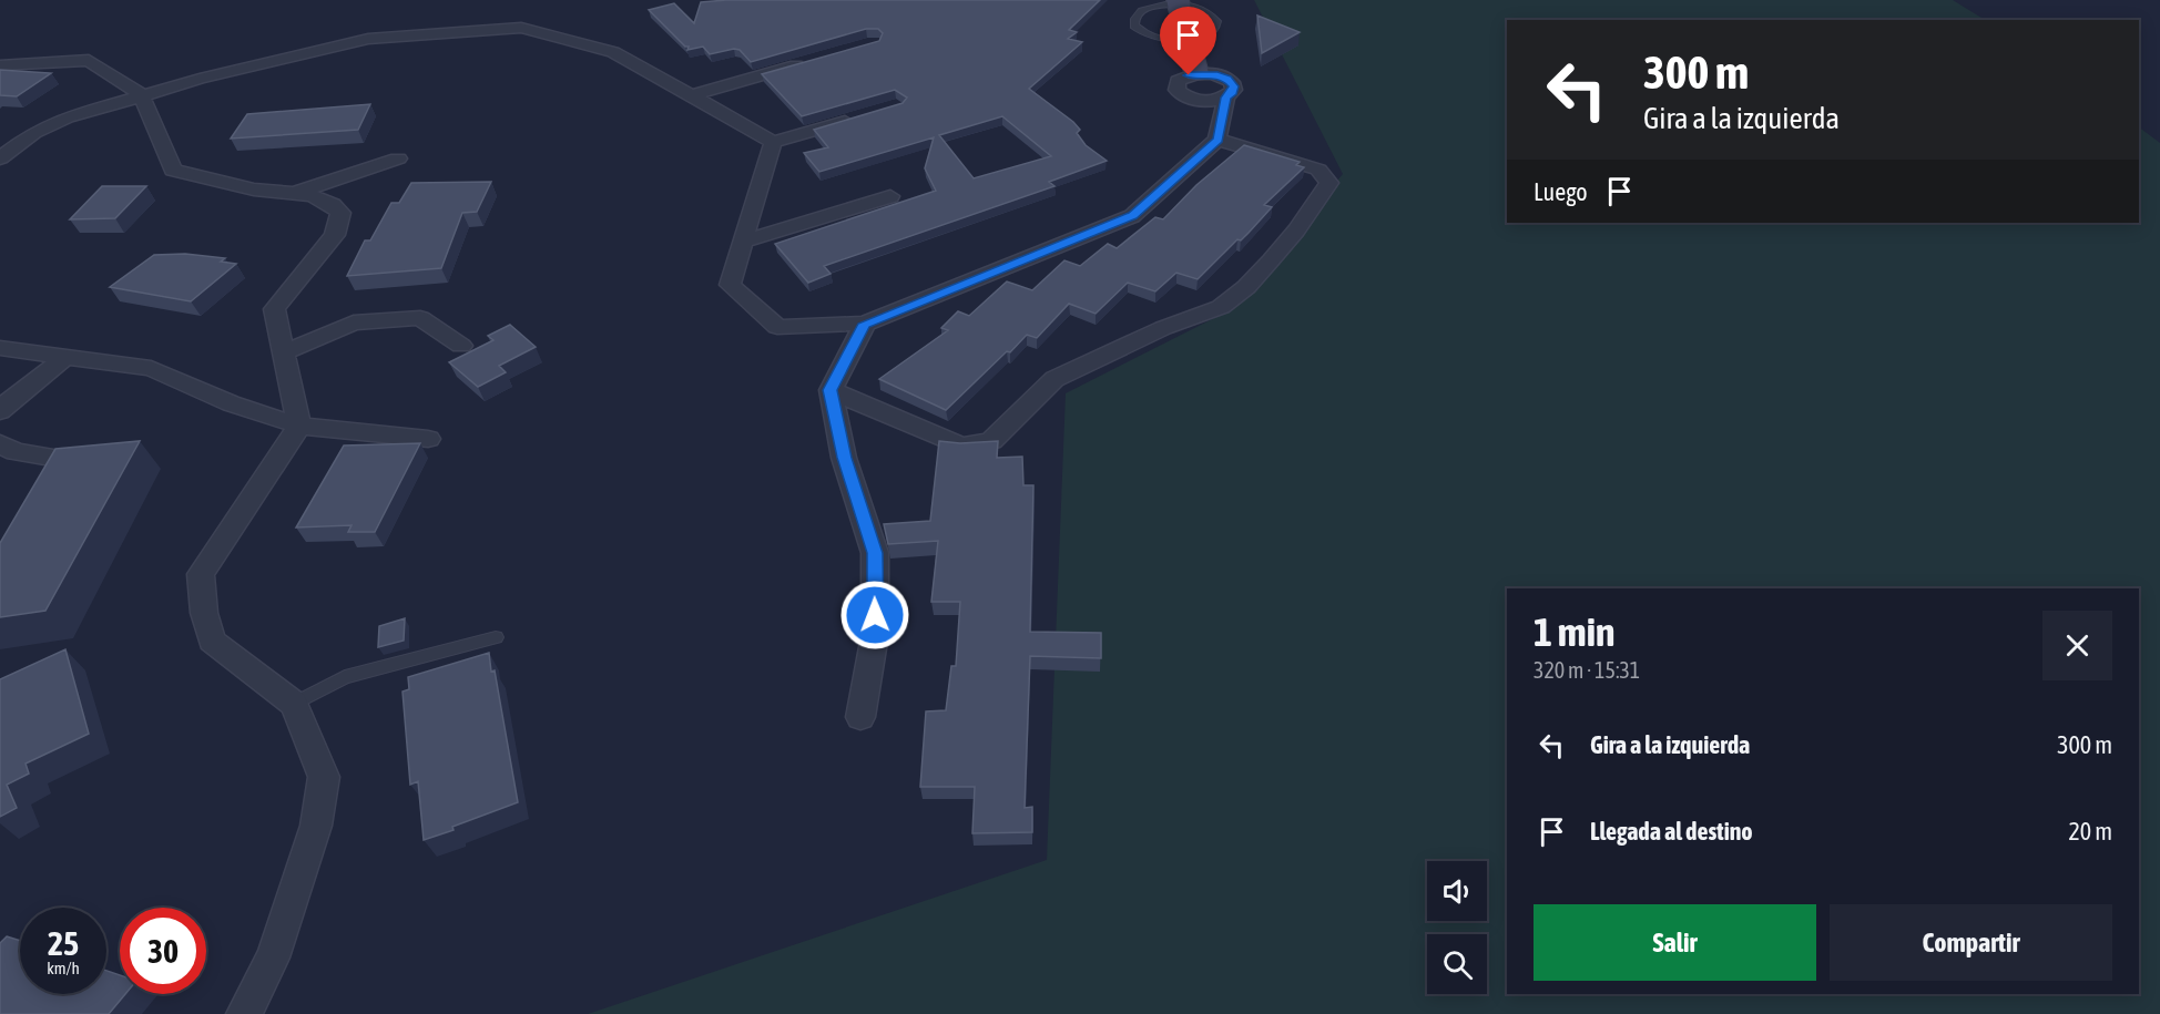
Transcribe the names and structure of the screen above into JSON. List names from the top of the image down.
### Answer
{
  "page": {
    "turn": ["300 m", "Gira a la izquierda"],
    "then": "Luego",
    "heading": ["1 min", "320 m · 15:31"],
    "list": [
      {
        "name": "Gira a la izquierda",
        "value": "300 m"
      },
      {
        "name": "Llegada al destino",
        "value": "20 m"
      }
    ],
    "buttons": ["Salir", "Compartir"],
    "speed": "25 km/h",
    "limit": "30"
  }
}
